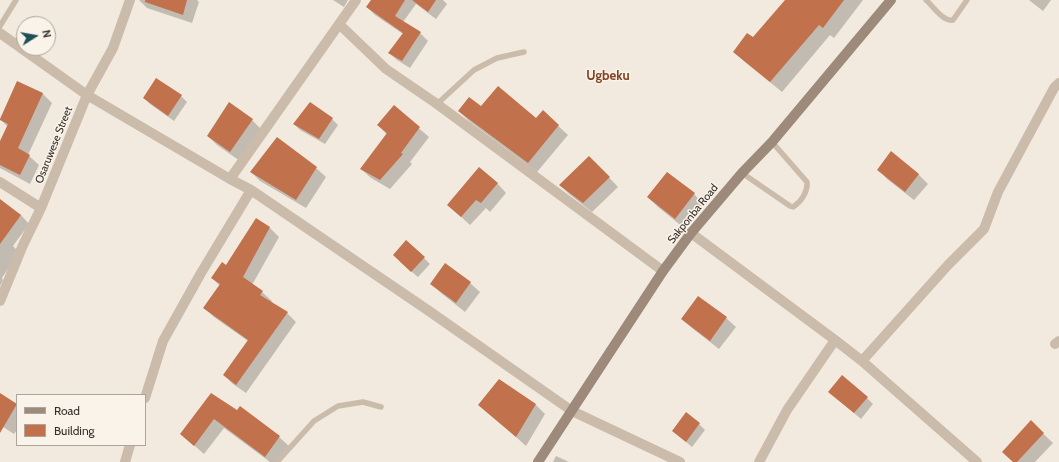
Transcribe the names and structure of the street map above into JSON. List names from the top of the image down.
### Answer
{
  "streets": {
    "main road": ["Sakponba Road"],
    "street": ["Osaruwese Street"]
  },
  "districts": ["Ugbeku"],
  "legend": ["Road", "Building"],
  "north": "right"
}
